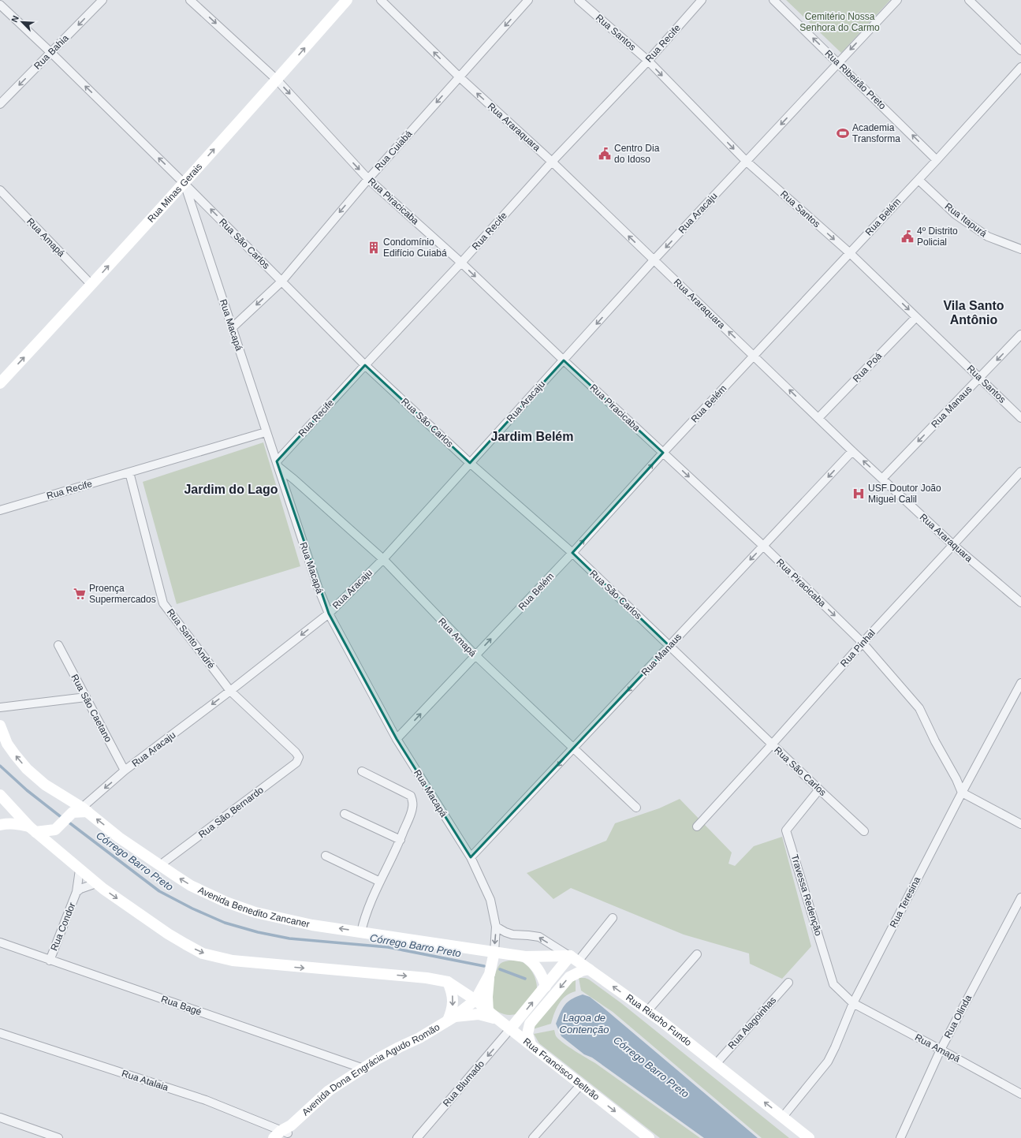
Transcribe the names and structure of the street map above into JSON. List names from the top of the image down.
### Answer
{
  "streets": {
    "main road": [
      "Rua Minas Gerais",
      "Avenida Benedito Zancaner",
      "Rua Riacho Fundo",
      "Rua Francisco Beltrão",
      "Avenida Dona Engrácia Agudo Romão"
    ],
    "street": [
      "Rua Santos",
      "Rua Recife",
      "Rua Bahia",
      "Rua Ribeirão Preto",
      "Rua Araraquara",
      "Rua Cuiabá",
      "Rua Piracicaba",
      "Rua Aracaju",
      "Rua Belém",
      "Rua Itapurá",
      "Rua Amapá",
      "Rua São Carlos",
      "Rua Macapá",
      "Rua Poá",
      "Rua Manaus",
      "Rua Santo André",
      "Rua Pinhal",
      "Rua São Caetano",
      "Rua São Bernardo",
      "Travessa Redenção",
      "Rua Teresina",
      "Rua Condor",
      "Rua Bagé",
      "Rua Olinda",
      "Rua Alagoinhas",
      "Rua Atalaia",
      "Rua Blumado"
    ]
  },
  "crossings": [
    ["Rua Santos", "Rua Recife"],
    ["Rua Santos", "Rua Aracaju"],
    ["Rua Santos", "Rua Belém"],
    ["Rua Santos", "Rua Poá"],
    ["Rua Santos", "Rua Manaus"],
    ["Rua Recife", "Rua Araraquara"],
    ["Rua Recife", "Rua Piracicaba"],
    ["Rua Recife", "Rua Amapá"],
    ["Rua Recife", "Rua São Carlos"],
    ["Rua Recife", "Rua Macapá"],
    ["Rua Recife", "Rua Santo André"],
    ["Rua Bahia", "Rua São Carlos"],
    ["Rua Ribeirão Preto", "Rua Aracaju"],
    ["Rua Ribeirão Preto", "Rua Belém"],
    ["Rua Araraquara", "Rua Cuiabá"],
    ["Rua Araraquara", "Rua Aracaju"],
    ["Rua Araraquara", "Rua Belém"],
    ["Rua Araraquara", "Rua Poá"],
    ["Rua Araraquara", "Rua Manaus"],
    ["Rua Araraquara", "Rua Pinhal"],
    ["Rua Cuiabá", "Rua Piracicaba"],
    ["Rua Cuiabá", "Rua São Carlos"],
    ["Rua Cuiabá", "Rua Macapá"],
    ["Rua Minas Gerais", "Rua Piracicaba"],
    ["Rua Minas Gerais", "Rua Amapá"],
    ["Rua Minas Gerais", "Rua São Carlos"],
    ["Rua Minas Gerais", "Rua Macapá"],
    ["Rua Piracicaba", "Rua Aracaju"],
    ["Rua Piracicaba", "Rua Belém"],
    ["Rua Piracicaba", "Rua Manaus"],
    ["Rua Piracicaba", "Rua Pinhal"],
    ["Rua Piracicaba", "Rua Teresina"],
    ["Rua Aracaju", "Rua Amapá"],
    ["Rua Aracaju", "Rua São Carlos"],
    ["Rua Aracaju", "Rua Macapá"],
    ["Rua Aracaju", "Rua Santo André"],
    ["Rua Aracaju", "Rua São Caetano"],
    ["Rua Aracaju", "Avenida Benedito Zancaner"],
    ["Rua Belém", "Rua Itapurá"],
    ["Rua Belém", "Rua Amapá"],
    ["Rua Belém", "Rua São Carlos"],
    ["Rua Belém", "Rua Macapá"],
    ["Rua Amapá", "Rua Macapá"],
    ["Rua Amapá", "Rua Manaus"],
    ["Rua Amapá", "Travessa Redenção"],
    ["Rua Amapá", "Rua Teresina"],
    ["Rua Amapá", "Rua Olinda"],
    ["Rua São Carlos", "Rua Macapá"],
    ["Rua São Carlos", "Rua Manaus"],
    ["Rua São Carlos", "Rua Pinhal"],
    ["Rua São Carlos", "Travessa Redenção"],
    ["Rua Macapá", "Rua Manaus"],
    ["Rua Macapá", "Rua Riacho Fundo"],
    ["Rua Macapá", "Avenida Dona Engrácia Agudo Romão"],
    ["Rua Santo André", "Rua São Bernardo"],
    ["Rua São Bernardo", "Avenida Benedito Zancaner"],
    ["Travessa Redenção", "Rua Teresina"],
    ["Rua Teresina", "Rua Riacho Fundo"],
    ["Avenida Benedito Zancaner", "Rua Riacho Fundo"],
    ["Avenida Benedito Zancaner", "Avenida Dona Engrácia Agudo Romão"],
    ["Rua Condor", "Rua Bagé"],
    ["Rua Bagé", "Avenida Dona Engrácia Agudo Romão"],
    ["Rua Riacho Fundo", "Rua Alagoinhas"],
    ["Rua Riacho Fundo", "Avenida Dona Engrácia Agudo Romão"],
    ["Rua Francisco Beltrão", "Avenida Dona Engrácia Agudo Romão"],
    ["Rua Francisco Beltrão", "Rua Blumado"],
    ["Avenida Dona Engrácia Agudo Romão", "Rua Atalaia"]
  ],
  "one_way": [
    "Rua Santos",
    "Rua Bahia",
    "Rua Ribeirão Preto",
    "Rua Araraquara",
    "Rua Cuiabá",
    "Rua Minas Gerais",
    "Rua Piracicaba",
    "Rua Aracaju",
    "Rua Belém",
    "Rua Manaus",
    "Rua Riacho Fundo",
    "Rua Francisco Beltrão",
    "Rua Blumado"
  ],
  "districts": ["Vila Santo Antônio", "Jardim Belém", "Jardim do Lago"],
  "water": ["Córrego Barro Preto", "Lagoa de Contenção"],
  "parks": ["Cemitério Nossa Senhora do Carmo"],
  "places": {
    "sports": ["Academia Transforma"],
    "public building": ["Centro Dia do Idoso", "4º Distrito Policial"],
    "building": ["Condomínio Edifício Cuiabá"],
    "hospital": ["USF Doutor João Miguel Calil"],
    "supermarket": ["Proença Supermercados"]
  },
  "north": "top left"
}
